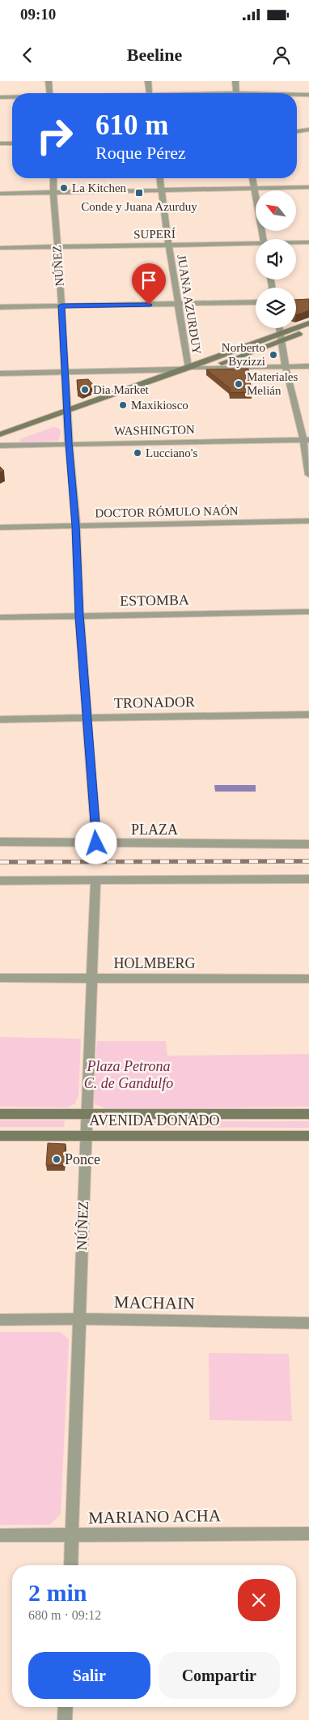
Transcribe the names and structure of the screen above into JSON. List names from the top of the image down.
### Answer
{
  "streets": {
    "main road": ["AVENIDA DONADO"],
    "street": [
      "SUPERÍ",
      "NÚÑEZ",
      "JUANA AZURDUY",
      "WASHINGTON",
      "DOCTOR RÓMULO NAÓN",
      "ESTOMBA",
      "TRONADOR",
      "PLAZA",
      "HOLMBERG",
      "MACHAIN",
      "MARIANO ACHA"
    ]
  },
  "crossings": [
    ["SUPERÍ", "NÚÑEZ"],
    ["SUPERÍ", "JUANA AZURDUY"],
    ["NÚÑEZ", "WASHINGTON"],
    ["NÚÑEZ", "DOCTOR RÓMULO NAÓN"],
    ["NÚÑEZ", "ESTOMBA"],
    ["NÚÑEZ", "TRONADOR"],
    ["NÚÑEZ", "PLAZA"],
    ["NÚÑEZ", "HOLMBERG"],
    ["NÚÑEZ", "AVENIDA DONADO"],
    ["NÚÑEZ", "MACHAIN"],
    ["NÚÑEZ", "MARIANO ACHA"]
  ],
  "parks": ["Plaza Petrona C. de Gandulfo"],
  "places": {
    "other": [
      "La Kitchen",
      "Norberto Byzizzi",
      "Materiales Melián",
      "Dia Market",
      "Maxikiosco",
      "Lucciano's",
      "Ponce"
    ],
    "transit": ["Conde y Juana Azurduy"]
  },
  "north": "top left",
  "page": {
    "status": "09:10",
    "header": "Beeline",
    "turn": ["610 m", "Roque Pérez"],
    "heading": ["2 min", "680 m · 09:12"],
    "buttons": ["Salir", "Compartir"]
  }
}
